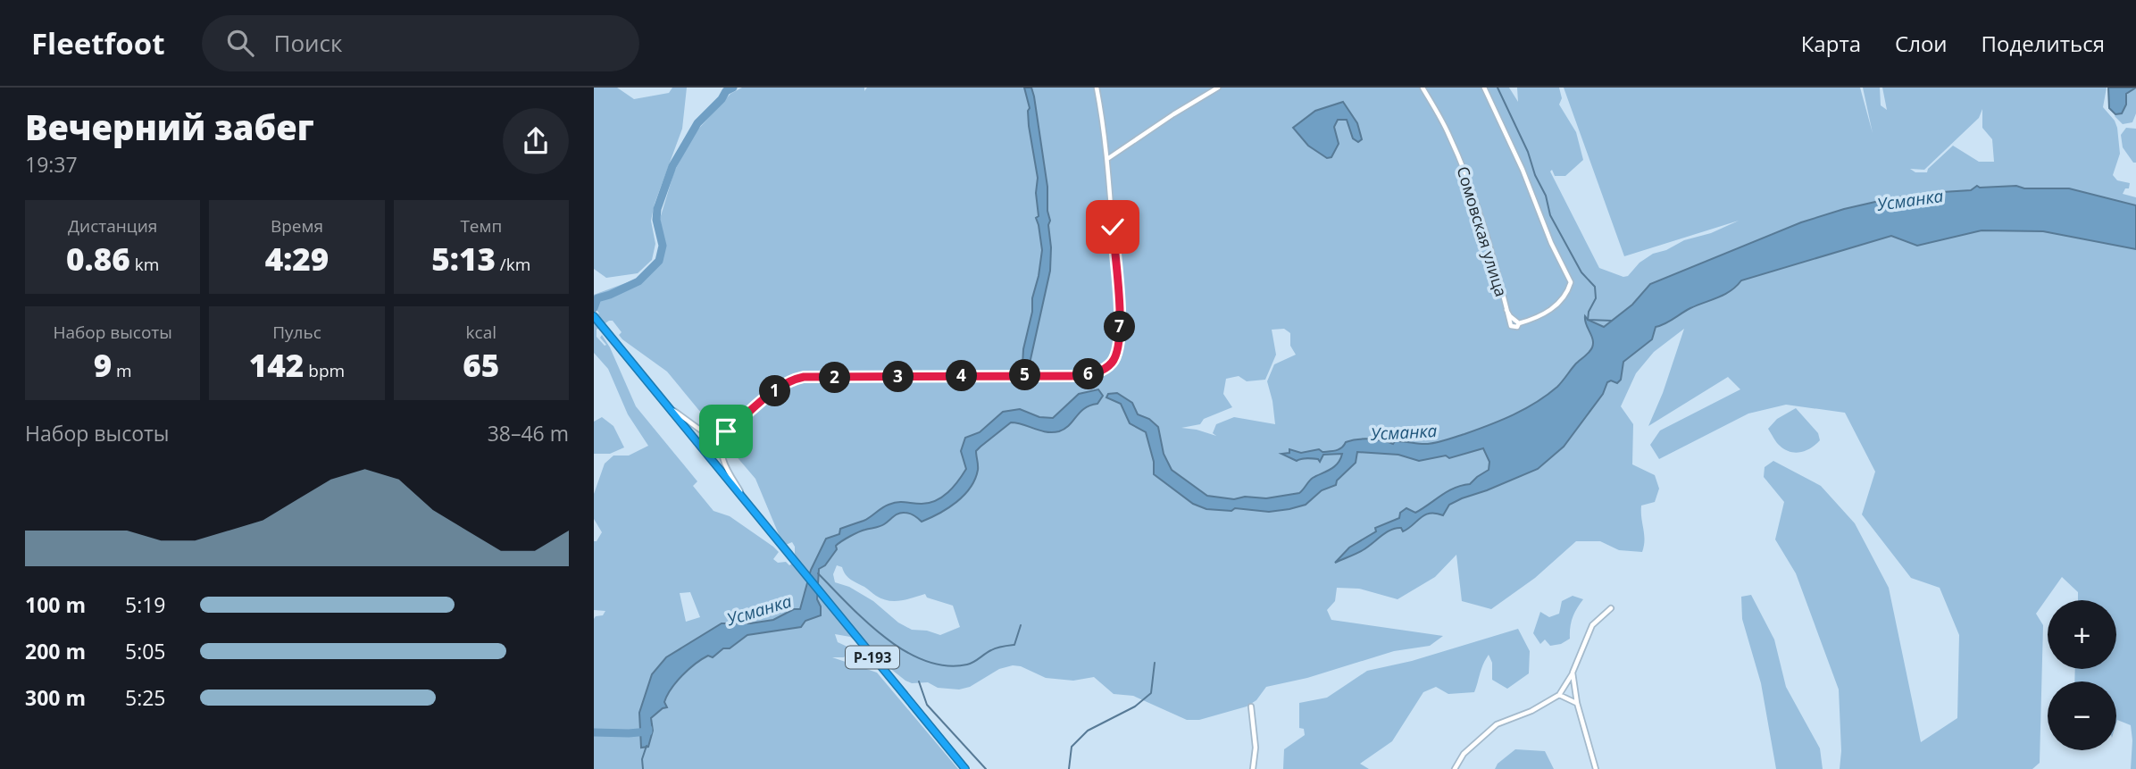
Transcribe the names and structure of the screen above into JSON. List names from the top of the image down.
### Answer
{
  "streets": {
    "highway": ["Р-193"],
    "street": ["Сомовская улица"]
  },
  "water": ["Усманка"],
  "page": {
    "header": "Fleetfoot",
    "search": "Поиск",
    "nav": ["Карта", "Слои", "Поделиться"],
    "heading": ["Вечерний забег", "19:37"],
    "stats": [
      ["Дистанция", "0.86 km"],
      ["Время", "4:29"],
      ["Темп", "5:13 /km"],
      ["Набор высоты", "9 m"],
      ["Пульс", "142 bpm"],
      ["kcal", "65"]
    ],
    "pins": [
      "7",
      "6",
      "5",
      "4",
      "3",
      "2",
      "1"
    ],
    "chart": ["Набор высоты", "38–46 m"],
    "list": [
      {
        "name": "100 m",
        "note": "5:19"
      },
      {
        "name": "200 m",
        "note": "5:05"
      },
      {
        "name": "300 m",
        "note": "5:25"
      }
    ],
    "map_buttons": ["+", "−"]
  }
}
